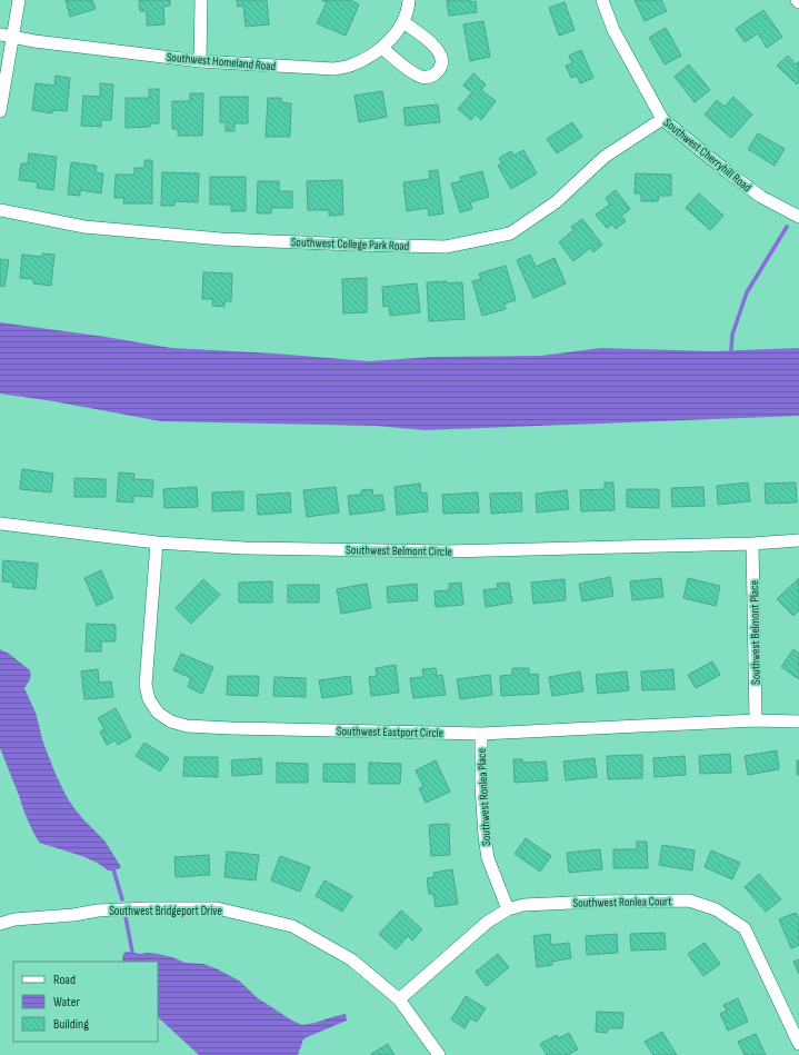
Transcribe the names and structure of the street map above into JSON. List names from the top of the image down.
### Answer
{
  "streets": {
    "street": [
      "Southwest Homeland Road",
      "Southwest Cherryhill Road",
      "Southwest College Park Road",
      "Southwest Belmont Circle",
      "Southwest Belmont Place",
      "Southwest Eastport Circle",
      "Southwest Ronlea Place",
      "Southwest Ronlea Court",
      "Southwest Bridgeport Drive"
    ]
  },
  "crossings": [
    ["Southwest Cherryhill Road", "Southwest College Park Road"],
    ["Southwest Belmont Circle", "Southwest Belmont Place"],
    ["Southwest Belmont Circle", "Southwest Eastport Circle"],
    ["Southwest Belmont Place", "Southwest Eastport Circle"],
    ["Southwest Eastport Circle", "Southwest Ronlea Place"],
    ["Southwest Ronlea Place", "Southwest Ronlea Court"],
    ["Southwest Ronlea Court", "Southwest Bridgeport Drive"]
  ],
  "legend": ["Road", "Water", "Building"]
}
